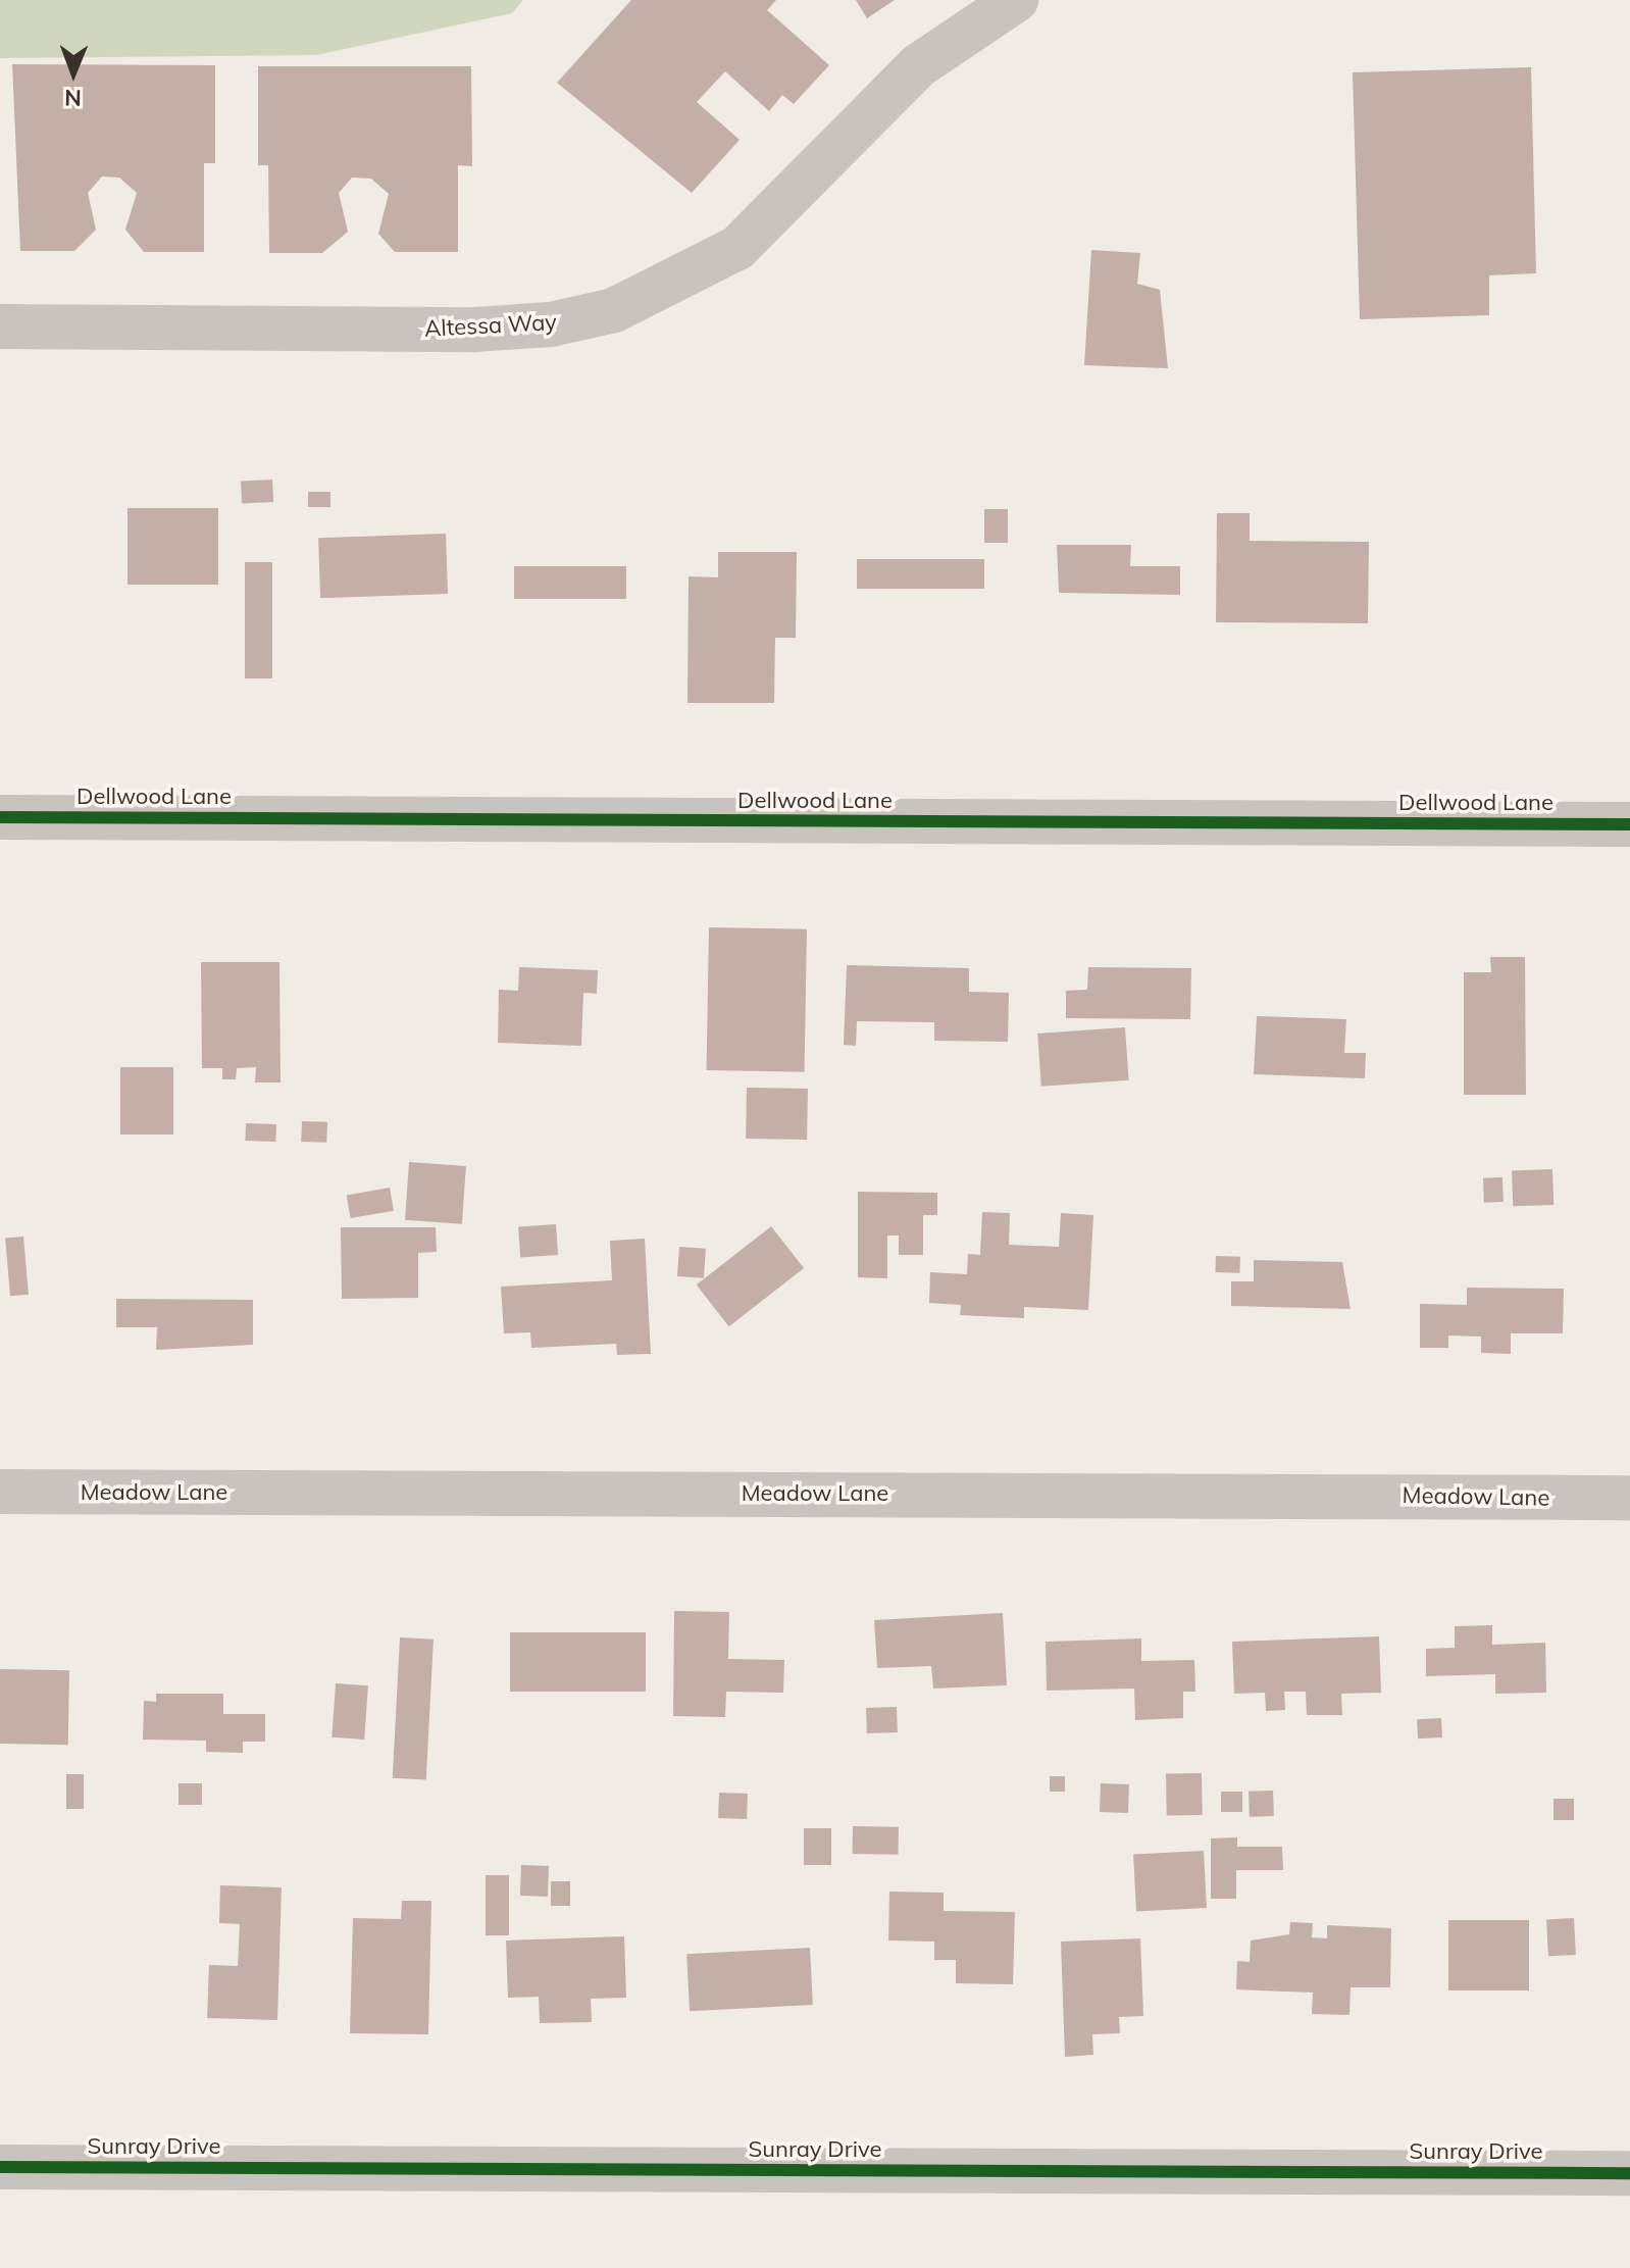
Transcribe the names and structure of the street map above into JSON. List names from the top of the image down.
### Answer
{
  "streets": {
    "street": [
      "Altessa Way",
      "Dellwood Lane",
      "Meadow Lane",
      "Sunray Drive"
    ]
  },
  "north": "bottom"
}
